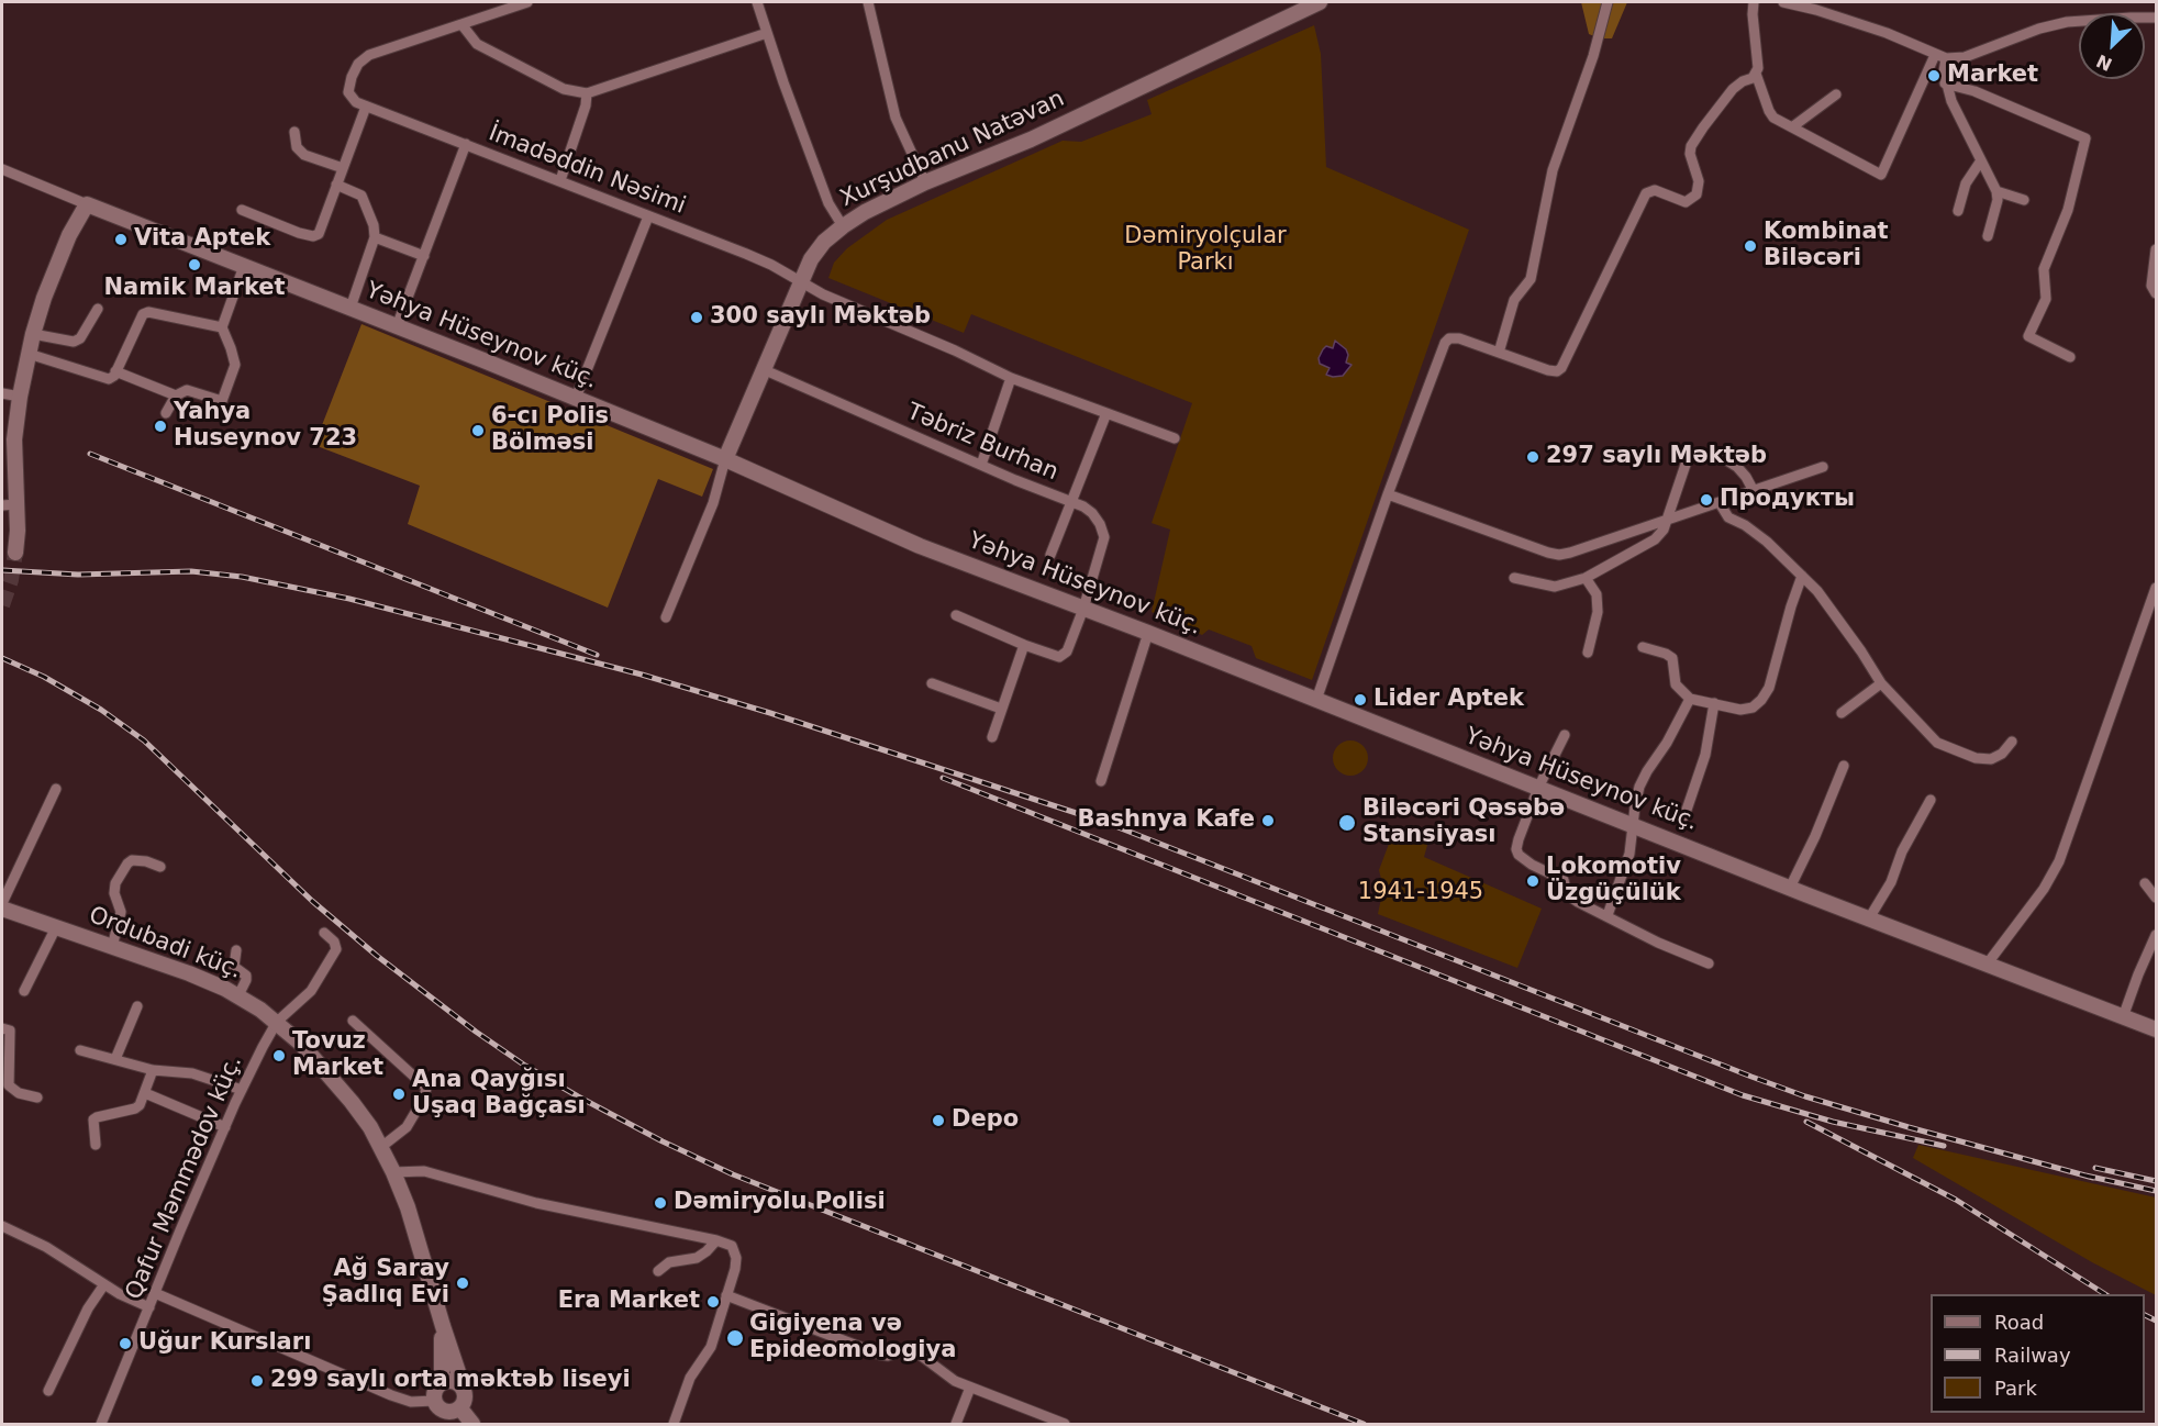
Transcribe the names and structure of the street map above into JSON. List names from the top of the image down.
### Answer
{
  "streets": {
    "main road": ["Xurşudbanu Natəvan", "Yəhya Hüseynov küç.", "Ordubadi küç."],
    "street": ["İmadəddin Nəsimi", "Təbriz Burhan", "Qafur Məmmədov küç."]
  },
  "crossings": [
    ["Xurşudbanu Natəvan", "İmadəddin Nəsimi"],
    ["Xurşudbanu Natəvan", "Yəhya Hüseynov küç."],
    ["Xurşudbanu Natəvan", "Təbriz Burhan"],
    ["Yəhya Hüseynov küç.", "Təbriz Burhan"],
    ["Ordubadi küç.", "Qafur Məmmədov küç."]
  ],
  "parks": ["Dəmiryolçular Parkı", "1941-1945"],
  "places": [
    "Market",
    "Vita Aptek",
    "Kombinat Biləcəri",
    "Namik Market",
    "300 saylı Məktəb",
    "Yahya Huseynov 723",
    "6-cı Polis Bölməsi",
    "297 saylı Məktəb",
    "Продукты",
    "Lider Aptek",
    "Bashnya Kafe",
    "Biləcəri Qəsəbə Stansiyası",
    "Lokomotiv Üzgüçülük",
    "Tovuz Market",
    "Ana Qayğısı Uşaq Bağçası",
    "Depo",
    "Dəmiryolu Polisi",
    "Ağ Saray Şadlıq Evi",
    "Era Market",
    "Gigiyena və Epideomologiya",
    "Uğur Kursları",
    "299 saylı orta məktəb liseyi"
  ],
  "legend": ["Road", "Railway", "Park"],
  "north": "bottom left"
}
